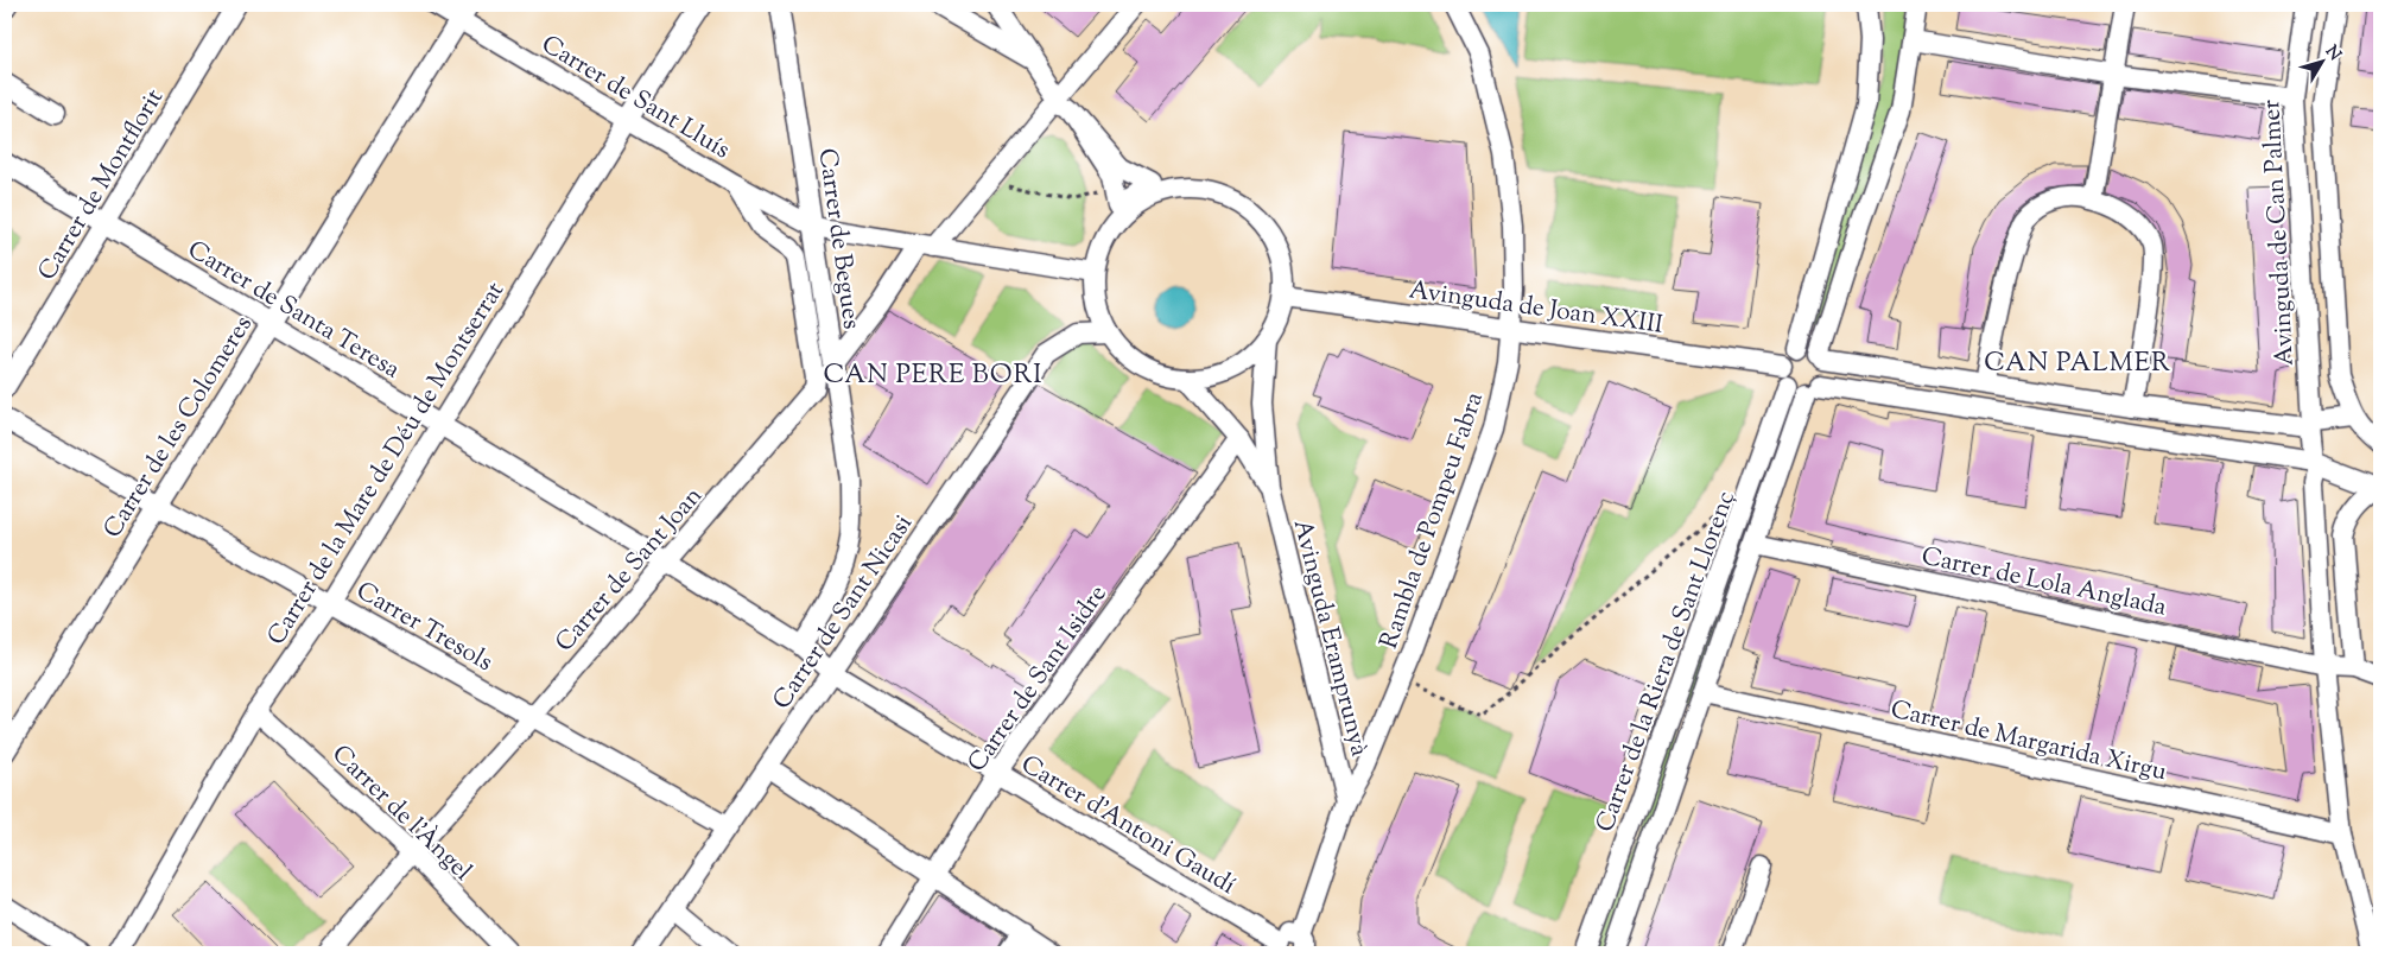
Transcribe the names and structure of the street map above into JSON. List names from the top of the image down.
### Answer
{
  "streets": {
    "street": [
      "Carrer de Sant Lluís",
      "Carrer de Montflorit",
      "Avinguda de Can Palmer",
      "Carrer de Begues",
      "Avinguda de Joan XXIII",
      "Carrer de Santa Teresa",
      "Carrer de les Colomeres",
      "Carrer de la Mare de Déu de Montserrat",
      "Rambla de Pompeu Fabra",
      "Carrer de Sant Joan",
      "Carrer de Lola Anglada",
      "Carrer de Sant Nicasi",
      "Carrer Tresols",
      "Avinguda Eramprunyà",
      "Carrer de la Riera de Sant Llorenç",
      "Carrer de Sant Isidre",
      "Carrer de Margarida Xirgu",
      "Carrer de l'Àngel",
      "Carrer d'Antoni Gaudí"
    ]
  },
  "crossings": [
    ["Carrer de Sant Lluís", "Carrer de Begues"],
    ["Carrer de Sant Lluís", "Avinguda de Joan XXIII"],
    ["Carrer de Sant Lluís", "Carrer de les Colomeres"],
    ["Carrer de Sant Lluís", "Carrer de la Mare de Déu de Montserrat"],
    ["Carrer de Sant Lluís", "Carrer de Sant Joan"],
    ["Carrer de Sant Lluís", "Carrer de Sant Nicasi"],
    ["Carrer de Montflorit", "Carrer de Santa Teresa"],
    ["Carrer de Begues", "Carrer de Santa Teresa"],
    ["Carrer de Begues", "Carrer d'Antoni Gaudí"],
    ["Avinguda de Joan XXIII", "Rambla de Pompeu Fabra"],
    ["Avinguda de Joan XXIII", "Carrer de Sant Nicasi"],
    ["Avinguda de Joan XXIII", "Carrer de la Riera de Sant Llorenç"],
    ["Carrer de Santa Teresa", "Carrer de les Colomeres"],
    ["Carrer de Santa Teresa", "Carrer de la Mare de Déu de Montserrat"],
    ["Carrer de Santa Teresa", "Carrer de Sant Joan"],
    ["Carrer de Santa Teresa", "Carrer d'Antoni Gaudí"],
    ["Carrer de les Colomeres", "Carrer Tresols"],
    ["Carrer de la Mare de Déu de Montserrat", "Carrer Tresols"],
    ["Carrer de la Mare de Déu de Montserrat", "Carrer de l'Àngel"],
    ["Rambla de Pompeu Fabra", "Avinguda Eramprunyà"],
    ["Carrer de Sant Joan", "Carrer Tresols"],
    ["Carrer de Sant Joan", "Carrer de l'Àngel"],
    ["Carrer de Sant Nicasi", "Carrer Tresols"],
    ["Carrer de Sant Nicasi", "Carrer d'Antoni Gaudí"],
    ["Carrer de Sant Isidre", "Carrer d'Antoni Gaudí"]
  ],
  "districts": ["CAN PALMER", "CAN PERE BORI"],
  "north": "top right"
}
